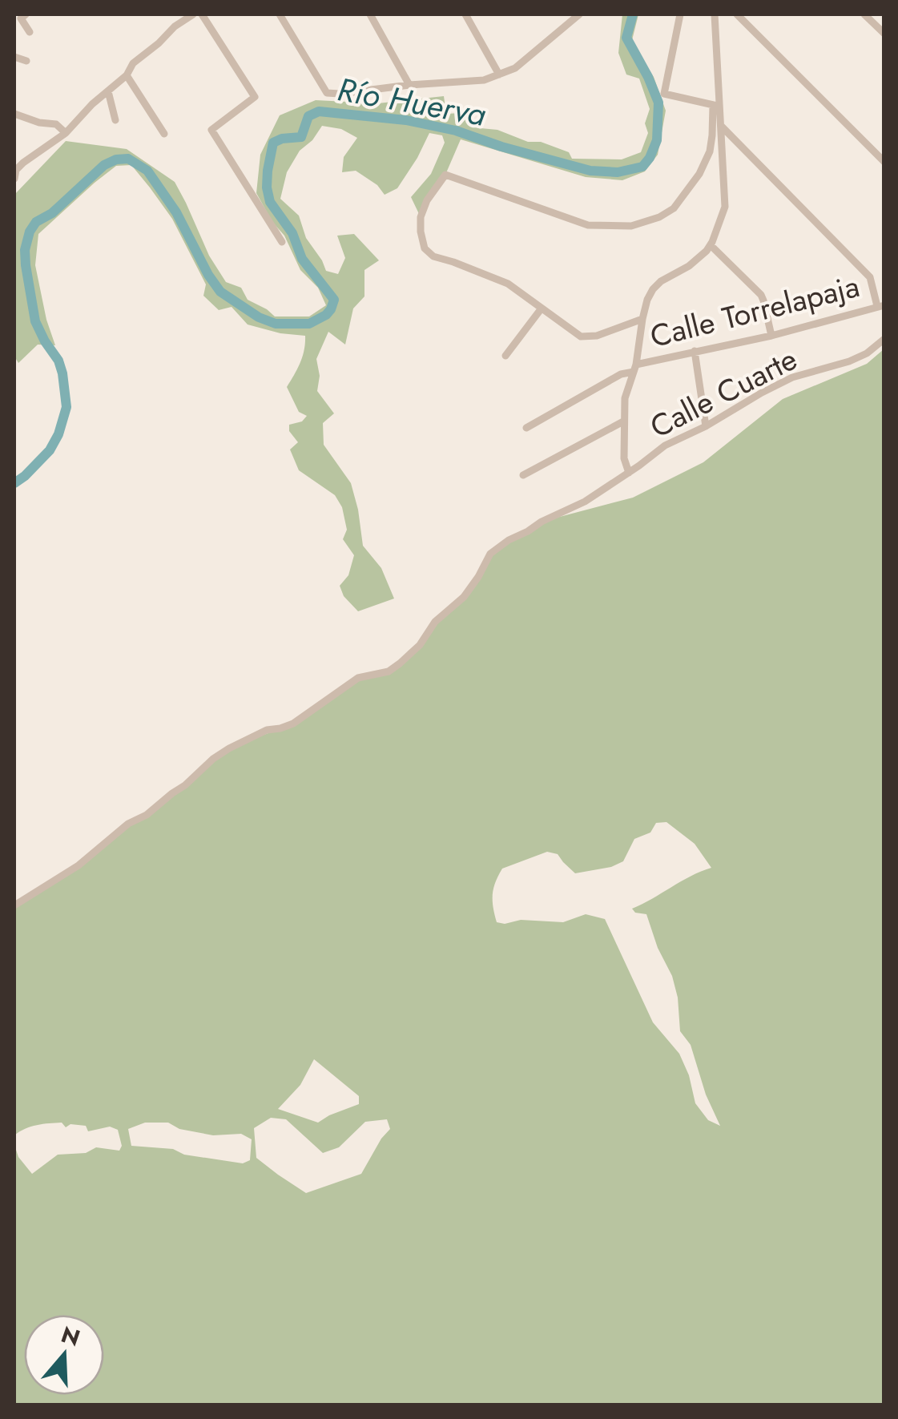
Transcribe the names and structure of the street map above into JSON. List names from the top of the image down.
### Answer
{
  "streets": {
    "street": ["Calle Torrelapaja", "Calle Cuarte"]
  },
  "water": ["Río Huerva"],
  "north": "top"
}
